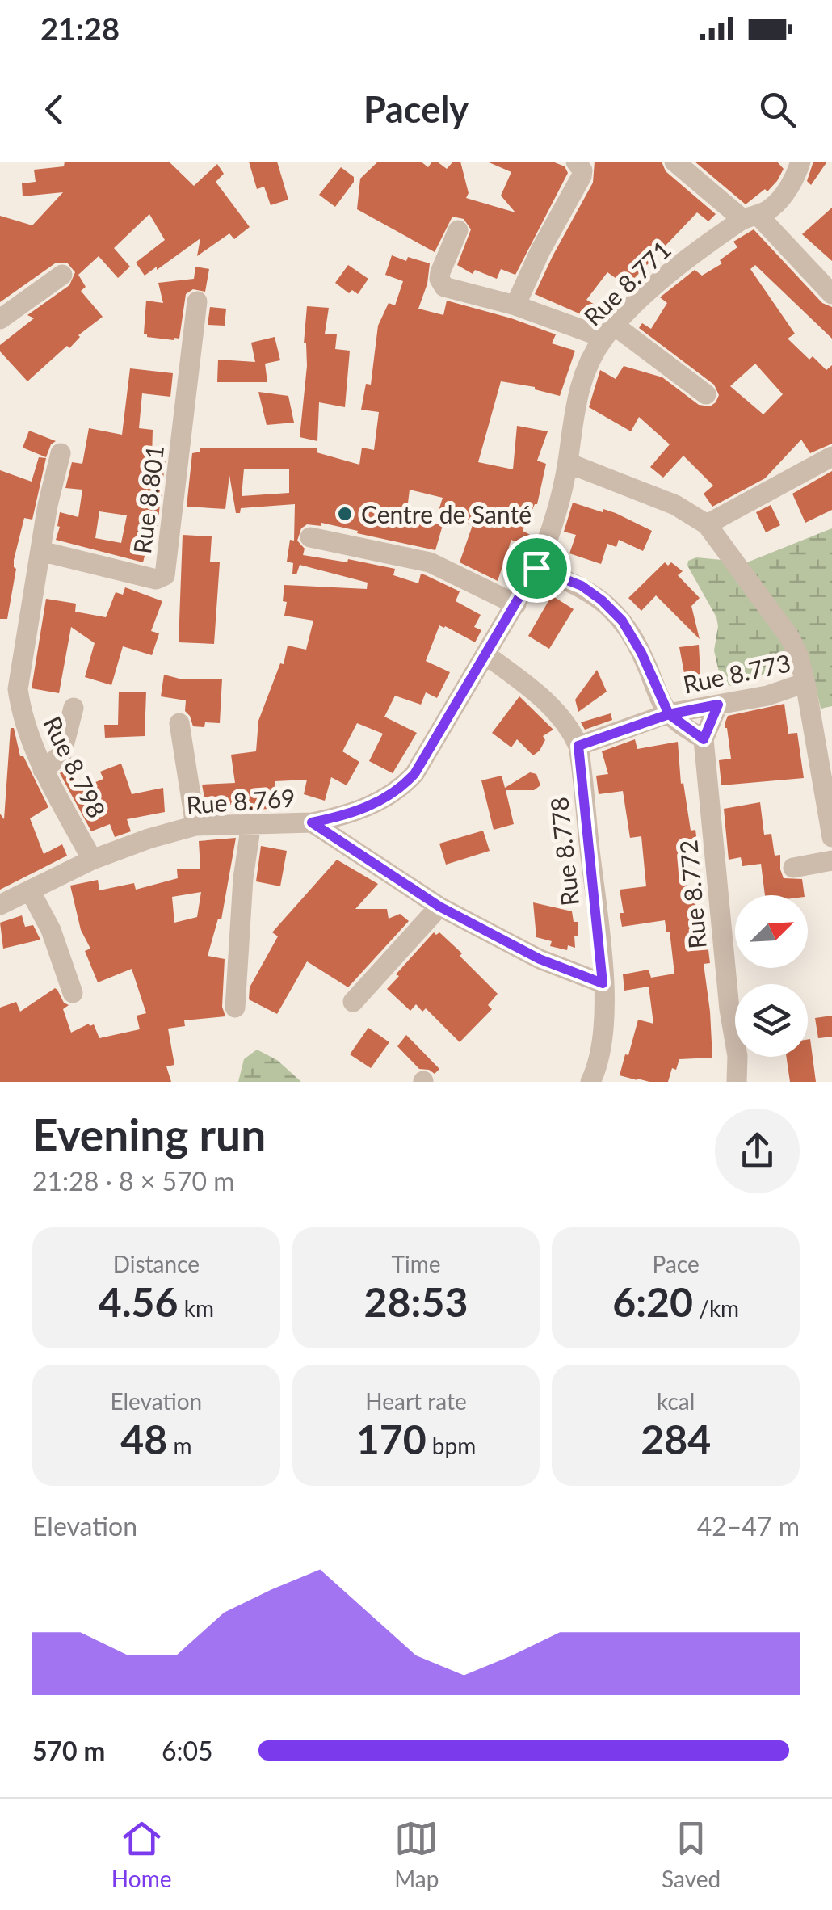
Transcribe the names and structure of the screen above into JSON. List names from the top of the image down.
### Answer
{
  "streets": {
    "street": [
      "Rue 8.771",
      "Rue 8.801",
      "Rue 8.773",
      "Rue 8.798",
      "Rue 8.769",
      "Rue 8.778",
      "Rue 8.772"
    ]
  },
  "crossings": [
    ["Rue 8.771", "Rue 8.769"],
    ["Rue 8.771", "Rue 8.778"],
    ["Rue 8.801", "Rue 8.798"],
    ["Rue 8.773", "Rue 8.778"],
    ["Rue 8.773", "Rue 8.772"],
    ["Rue 8.798", "Rue 8.769"],
    ["Rue 8.769", "Rue 8.778"]
  ],
  "places": ["Centre de Santé"],
  "north": "top right",
  "page": {
    "status": "21:28",
    "header": "Pacely",
    "heading": ["Evening run", "21:28 · 8 × 570 m"],
    "stats": [
      ["Distance", "4.56 km"],
      ["Time", "28:53"],
      ["Pace", "6:20 /km"],
      ["Elevation", "48 m"],
      ["Heart rate", "170 bpm"],
      ["kcal", "284"]
    ],
    "chart": ["Elevation", "42–47 m"],
    "list": [
      {
        "name": "570 m",
        "note": "6:05"
      }
    ],
    "tabs": ["Home", "Map", "Saved"]
  }
}
